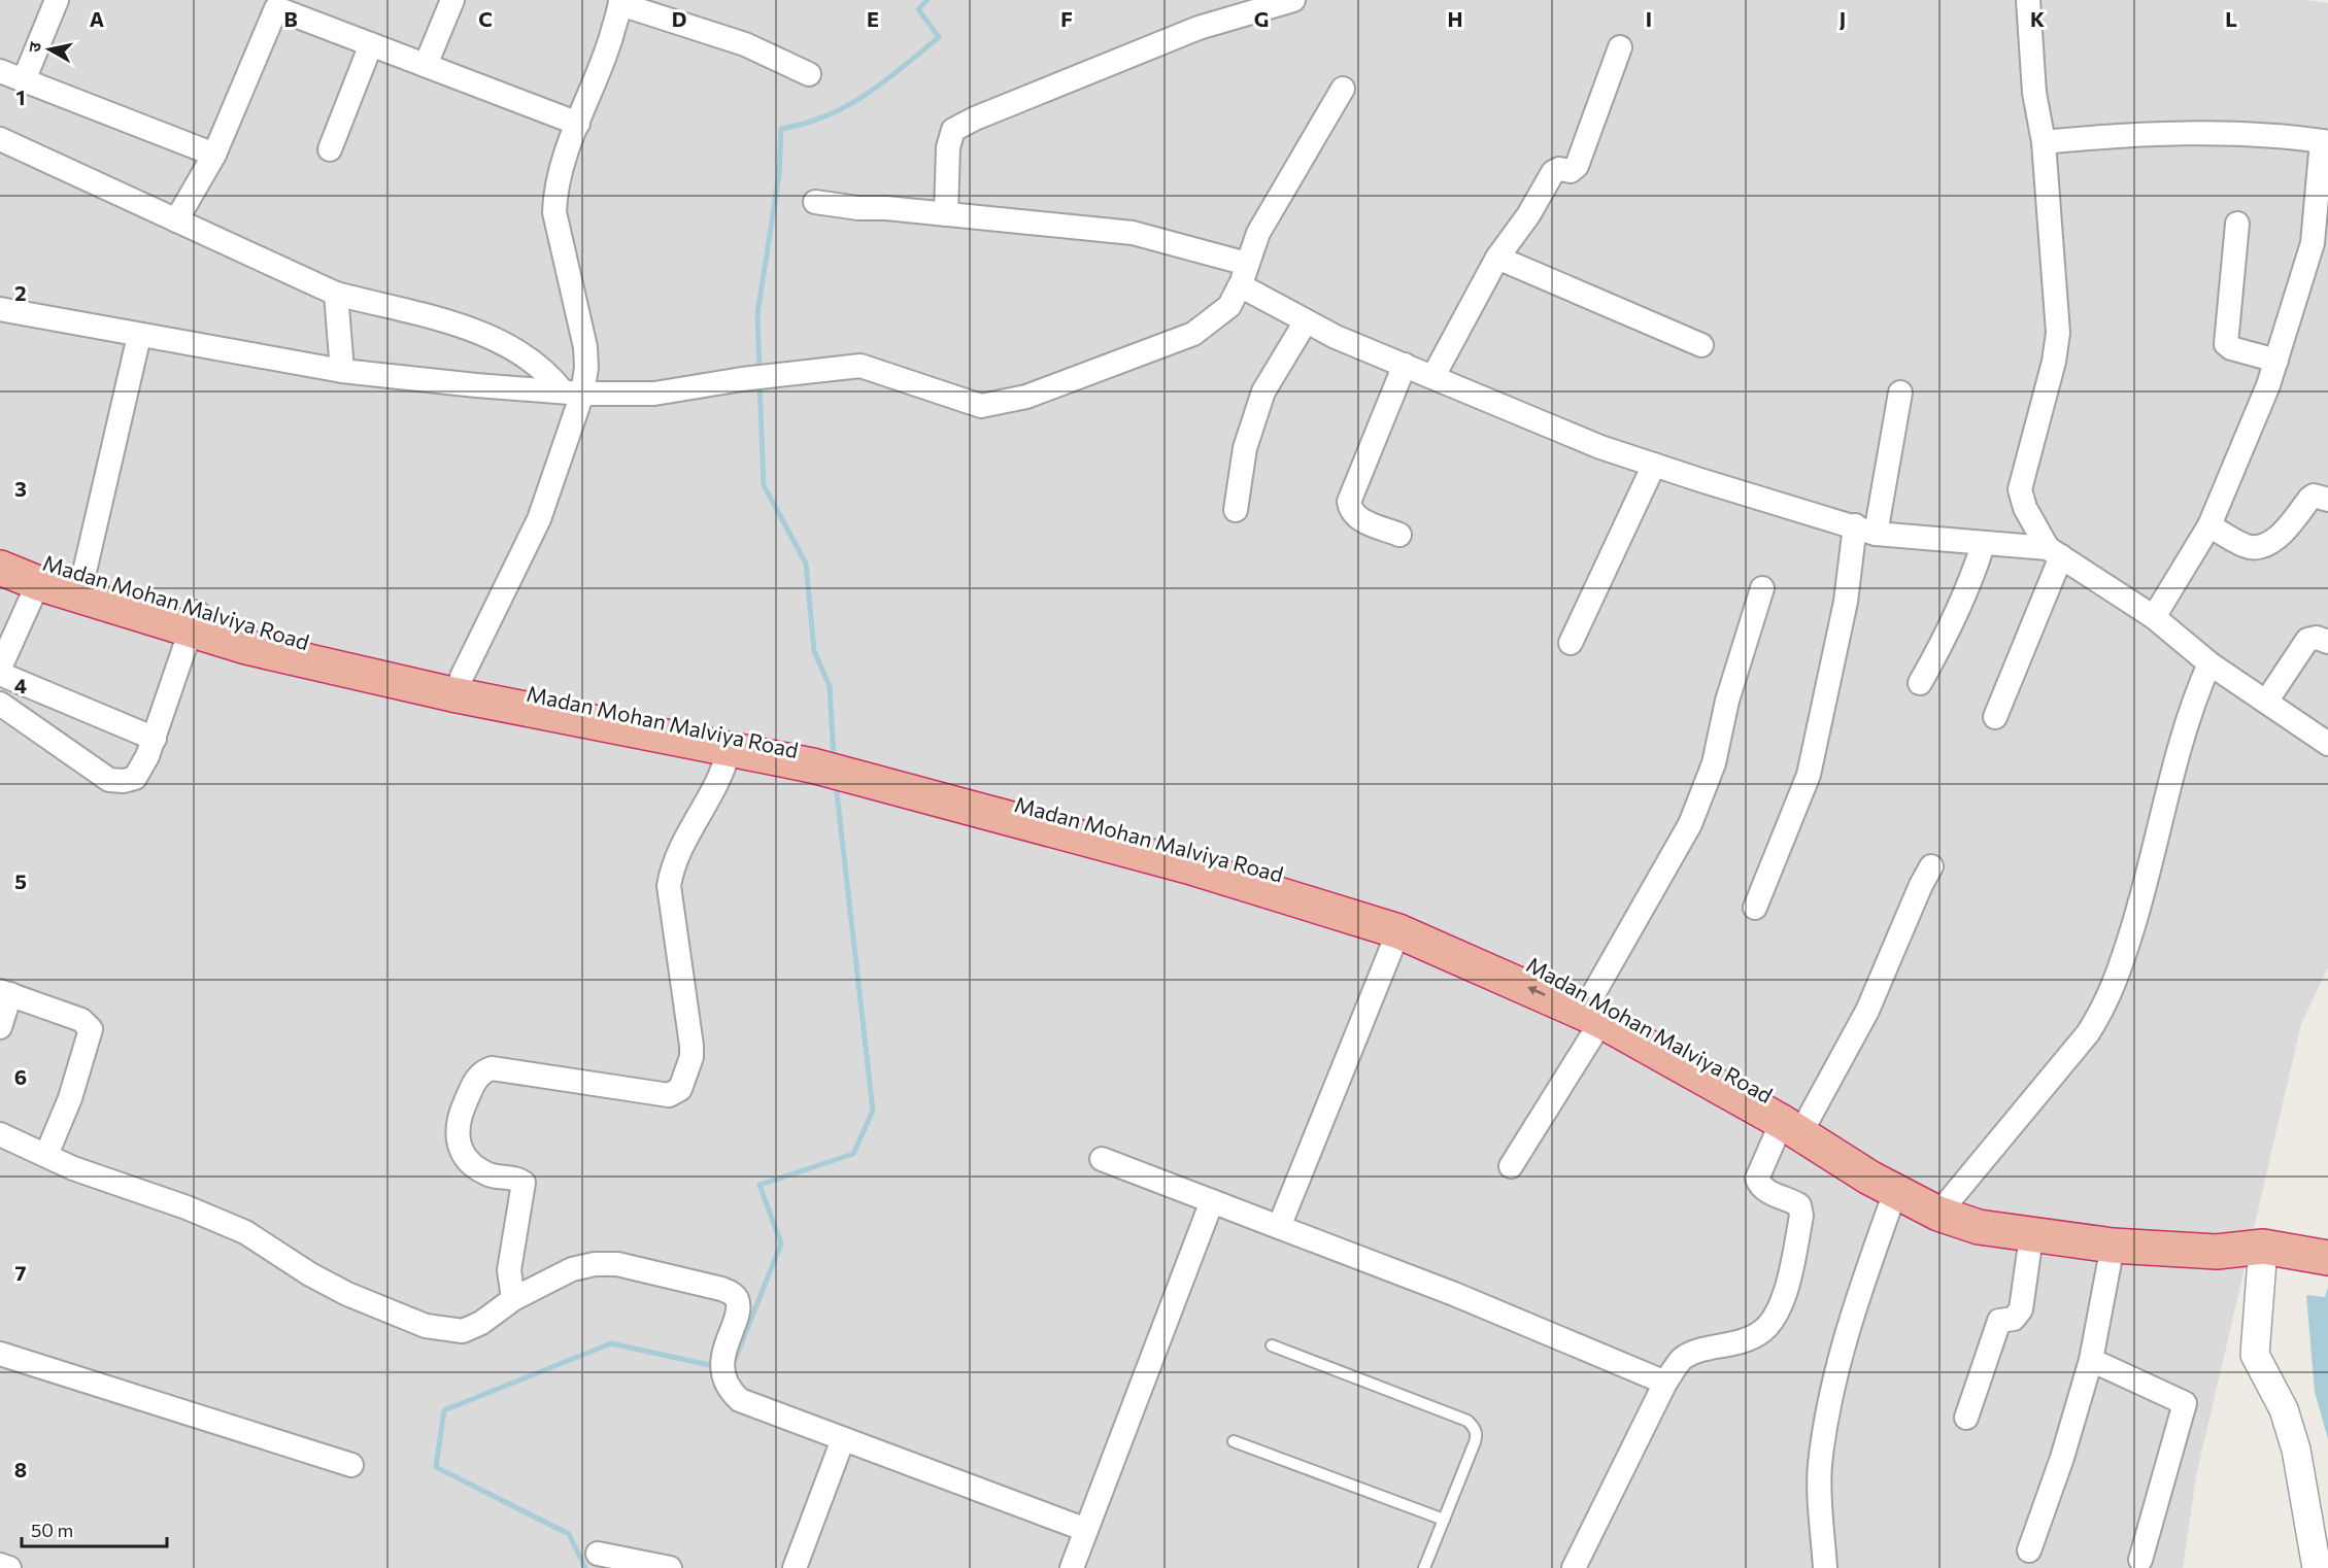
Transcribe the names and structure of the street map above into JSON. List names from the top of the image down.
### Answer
{
  "streets": {
    "highway": ["Madan Mohan Malviya Road"]
  },
  "scale_bar": "50 m",
  "north": "left",
  "grid": {
    "columns": [
      "A",
      "B",
      "C",
      "D",
      "E",
      "F",
      "G",
      "H",
      "I",
      "J",
      "K",
      "L"
    ],
    "rows": [
      "1",
      "2",
      "3",
      "4",
      "5",
      "6",
      "7",
      "8"
    ]
  }
}
